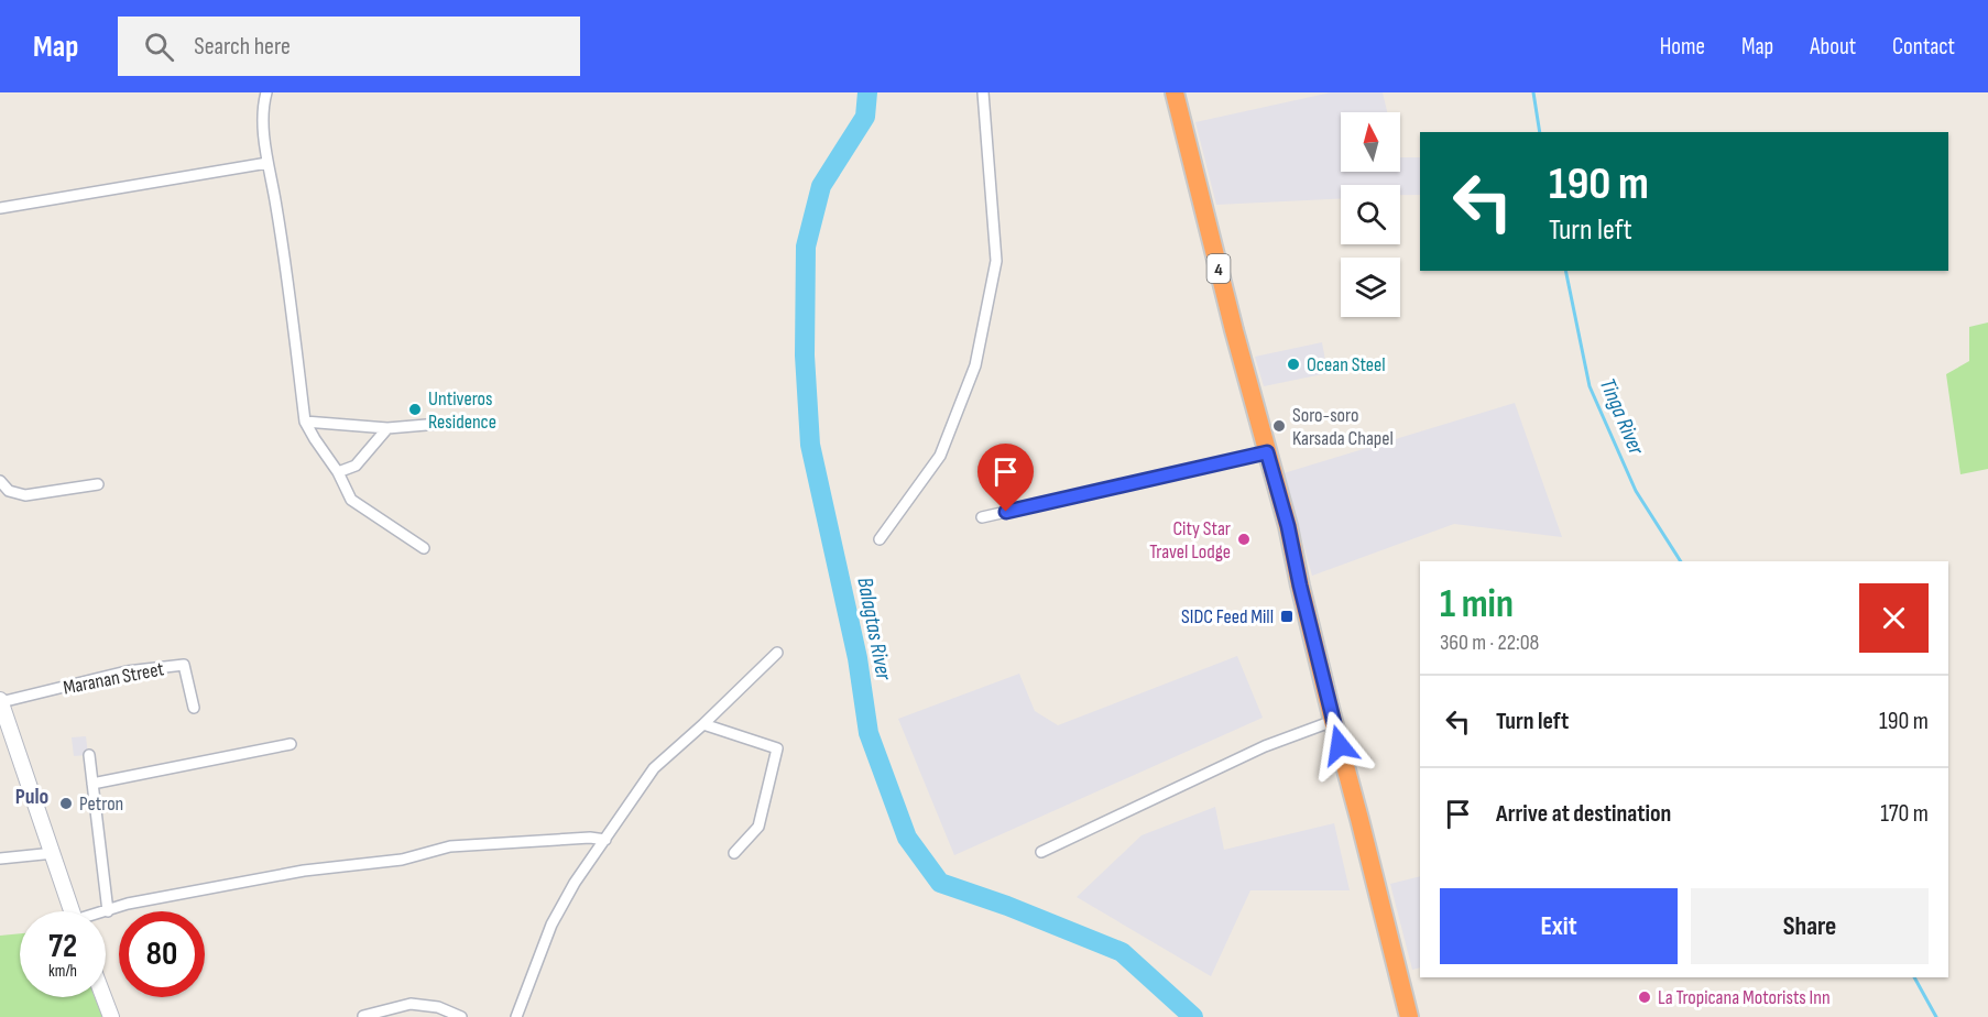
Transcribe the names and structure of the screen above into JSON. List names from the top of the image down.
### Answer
{
  "streets": {
    "highway": ["4"],
    "street": ["Maranan Street"]
  },
  "districts": ["Pulo"],
  "water": ["Tinga River", "Balagtas River"],
  "places": {
    "other": [
      "Ocean Steel",
      "Untiveros Residence",
      "Soro-soro Karsada Chapel",
      "City Star Travel Lodge",
      "Petron",
      "La Tropicana Motorists Inn"
    ],
    "transit": ["SIDC Feed Mill"]
  },
  "north": "top",
  "page": {
    "header": "Map",
    "search": "Search here",
    "nav": [
      "Home",
      "Map",
      "About",
      "Contact"
    ],
    "turn": ["190 m", "Turn left"],
    "heading": ["1 min", "360 m · 22:08"],
    "list": [
      {
        "name": "Turn left",
        "value": "190 m"
      },
      {
        "name": "Arrive at destination",
        "value": "170 m"
      }
    ],
    "buttons": ["Exit", "Share"],
    "speed": "72 km/h",
    "limit": "80"
  }
}
